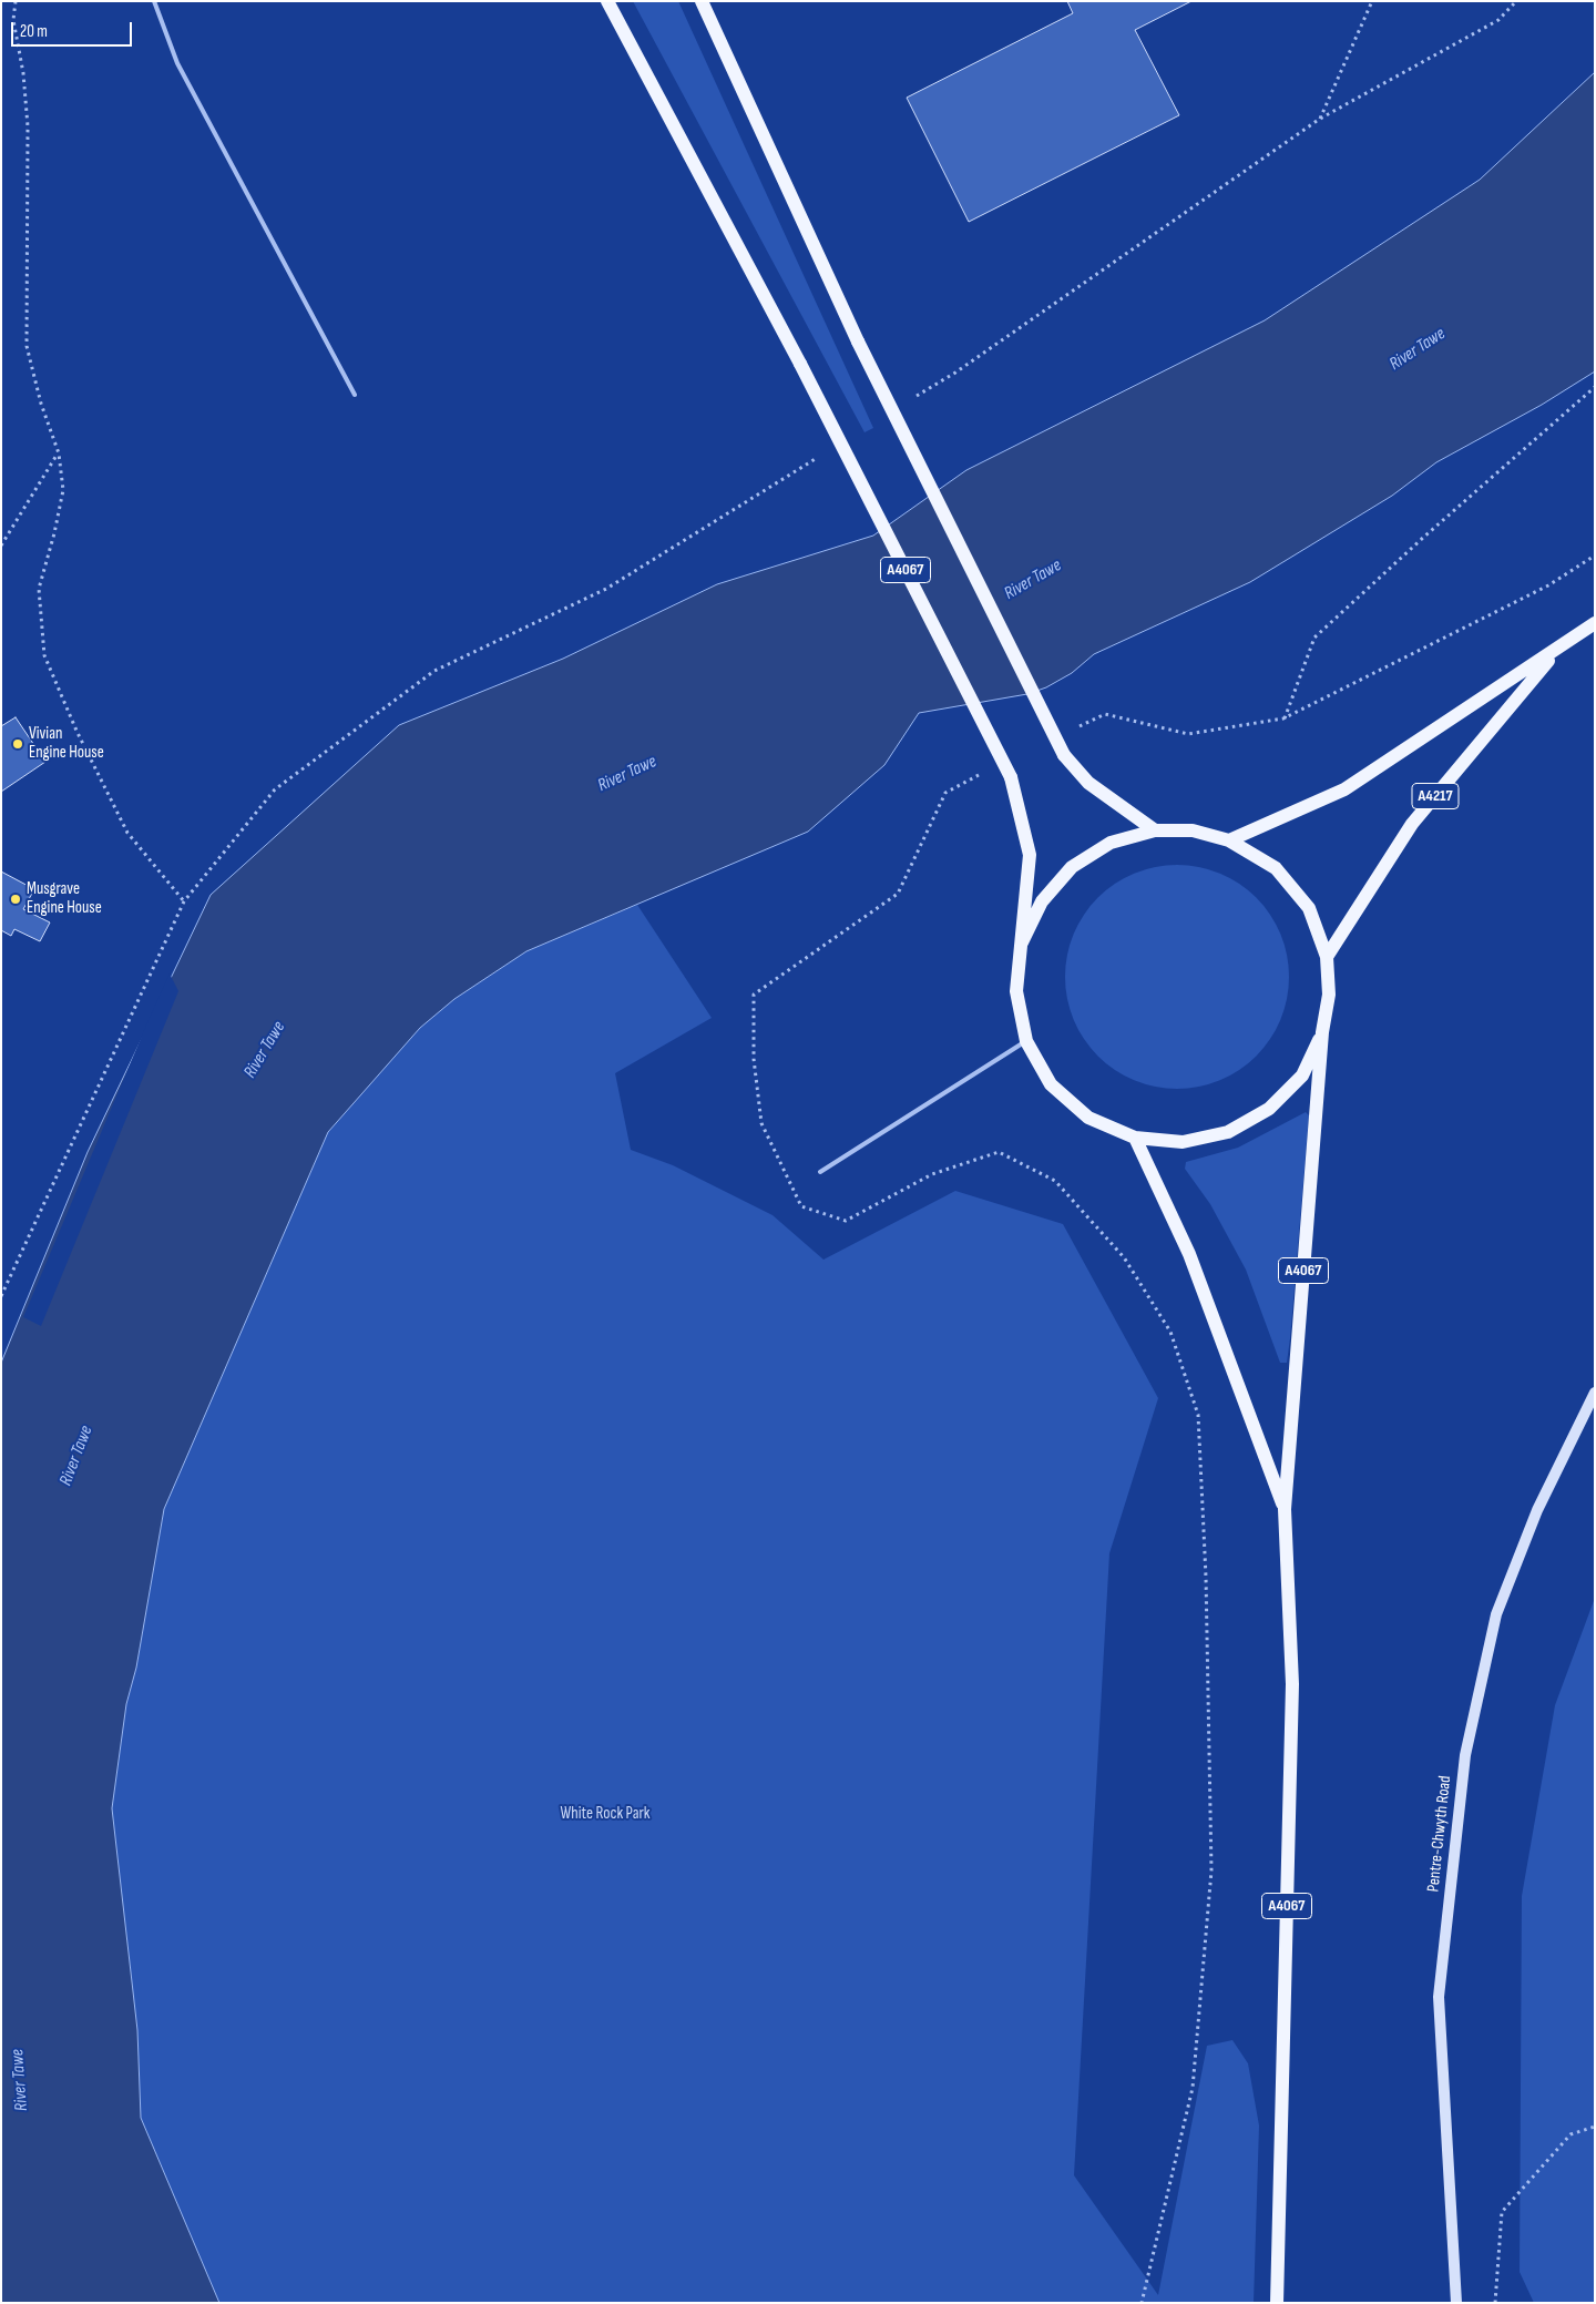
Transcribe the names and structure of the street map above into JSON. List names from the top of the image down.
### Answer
{
  "streets": {
    "main road": ["A4067", "A4217", "Pentre-Chwyth Road"]
  },
  "crossings": [
    ["A4067", "A4217"]
  ],
  "water": ["River Tawe"],
  "parks": ["White Rock Park"],
  "places": ["Vivian Engine House", "Musgrave Engine House"],
  "scale_bar": "20 m"
}
